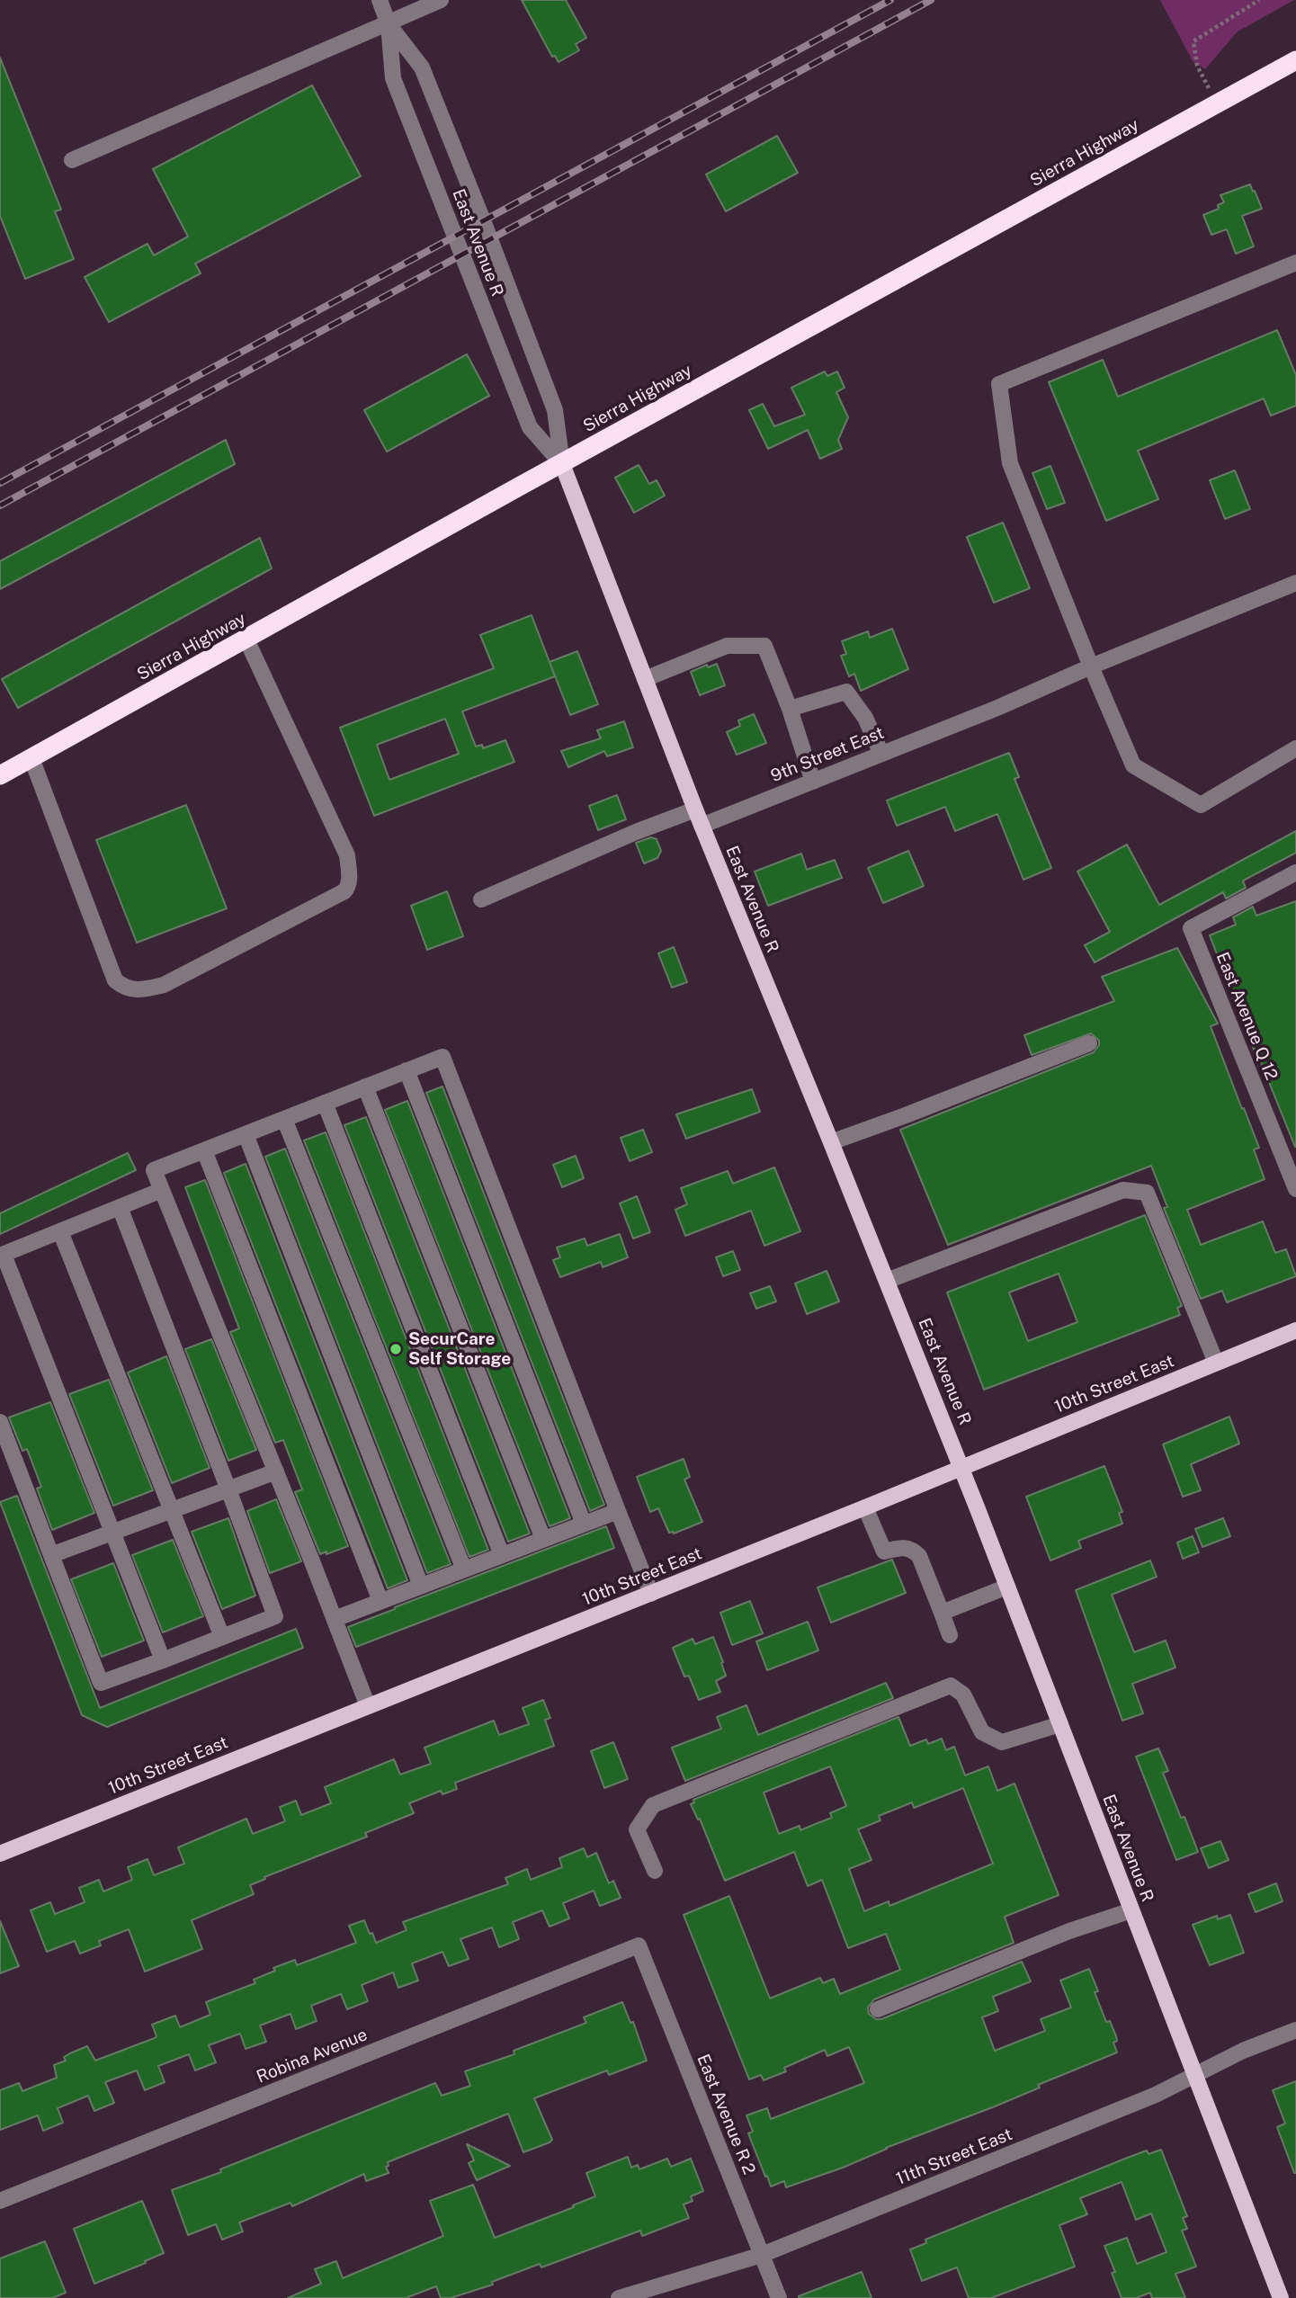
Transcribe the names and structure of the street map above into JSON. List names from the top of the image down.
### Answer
{
  "streets": {
    "highway": ["Sierra Highway"],
    "main road": ["East Avenue R", "10th Street East"],
    "street": [
      "9th Street East",
      "East Avenue Q 12",
      "Robina Avenue",
      "East Avenue R 2",
      "11th Street East"
    ]
  },
  "crossings": [
    ["Sierra Highway", "East Avenue R"],
    ["East Avenue R", "9th Street East"],
    ["East Avenue R", "10th Street East"],
    ["East Avenue R", "11th Street East"],
    ["Robina Avenue", "East Avenue R 2"],
    ["East Avenue R 2", "11th Street East"]
  ],
  "places": ["SecurCare Self Storage"]
}
